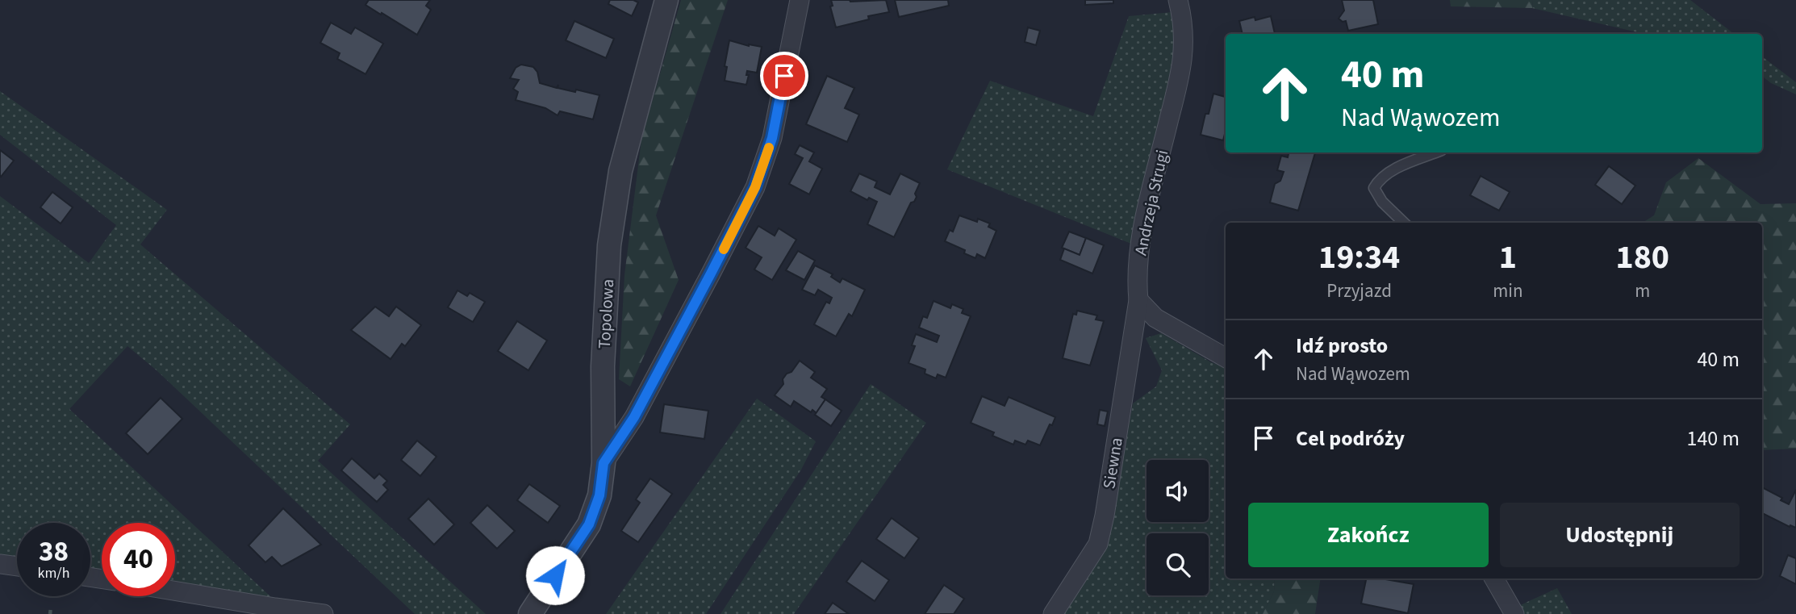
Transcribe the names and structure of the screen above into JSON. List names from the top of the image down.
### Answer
{
  "streets": {
    "street": ["Andrzeja Strugi", "Topolowa", "Siewna"]
  },
  "crossings": [
    ["Andrzeja Strugi", "Siewna"]
  ],
  "page": {
    "turn": ["40 m", "Nad Wąwozem"],
    "eta": [
      "19:34",
      "Przyjazd",
      "1",
      "min",
      "180",
      "m"
    ],
    "list": [
      {
        "name": "Idź prosto",
        "note": "Nad Wąwozem",
        "value": "40 m"
      },
      {
        "name": "Cel podróży",
        "value": "140 m"
      }
    ],
    "buttons": ["Zakończ", "Udostępnij"],
    "speed": "38 km/h",
    "limit": "40"
  }
}
